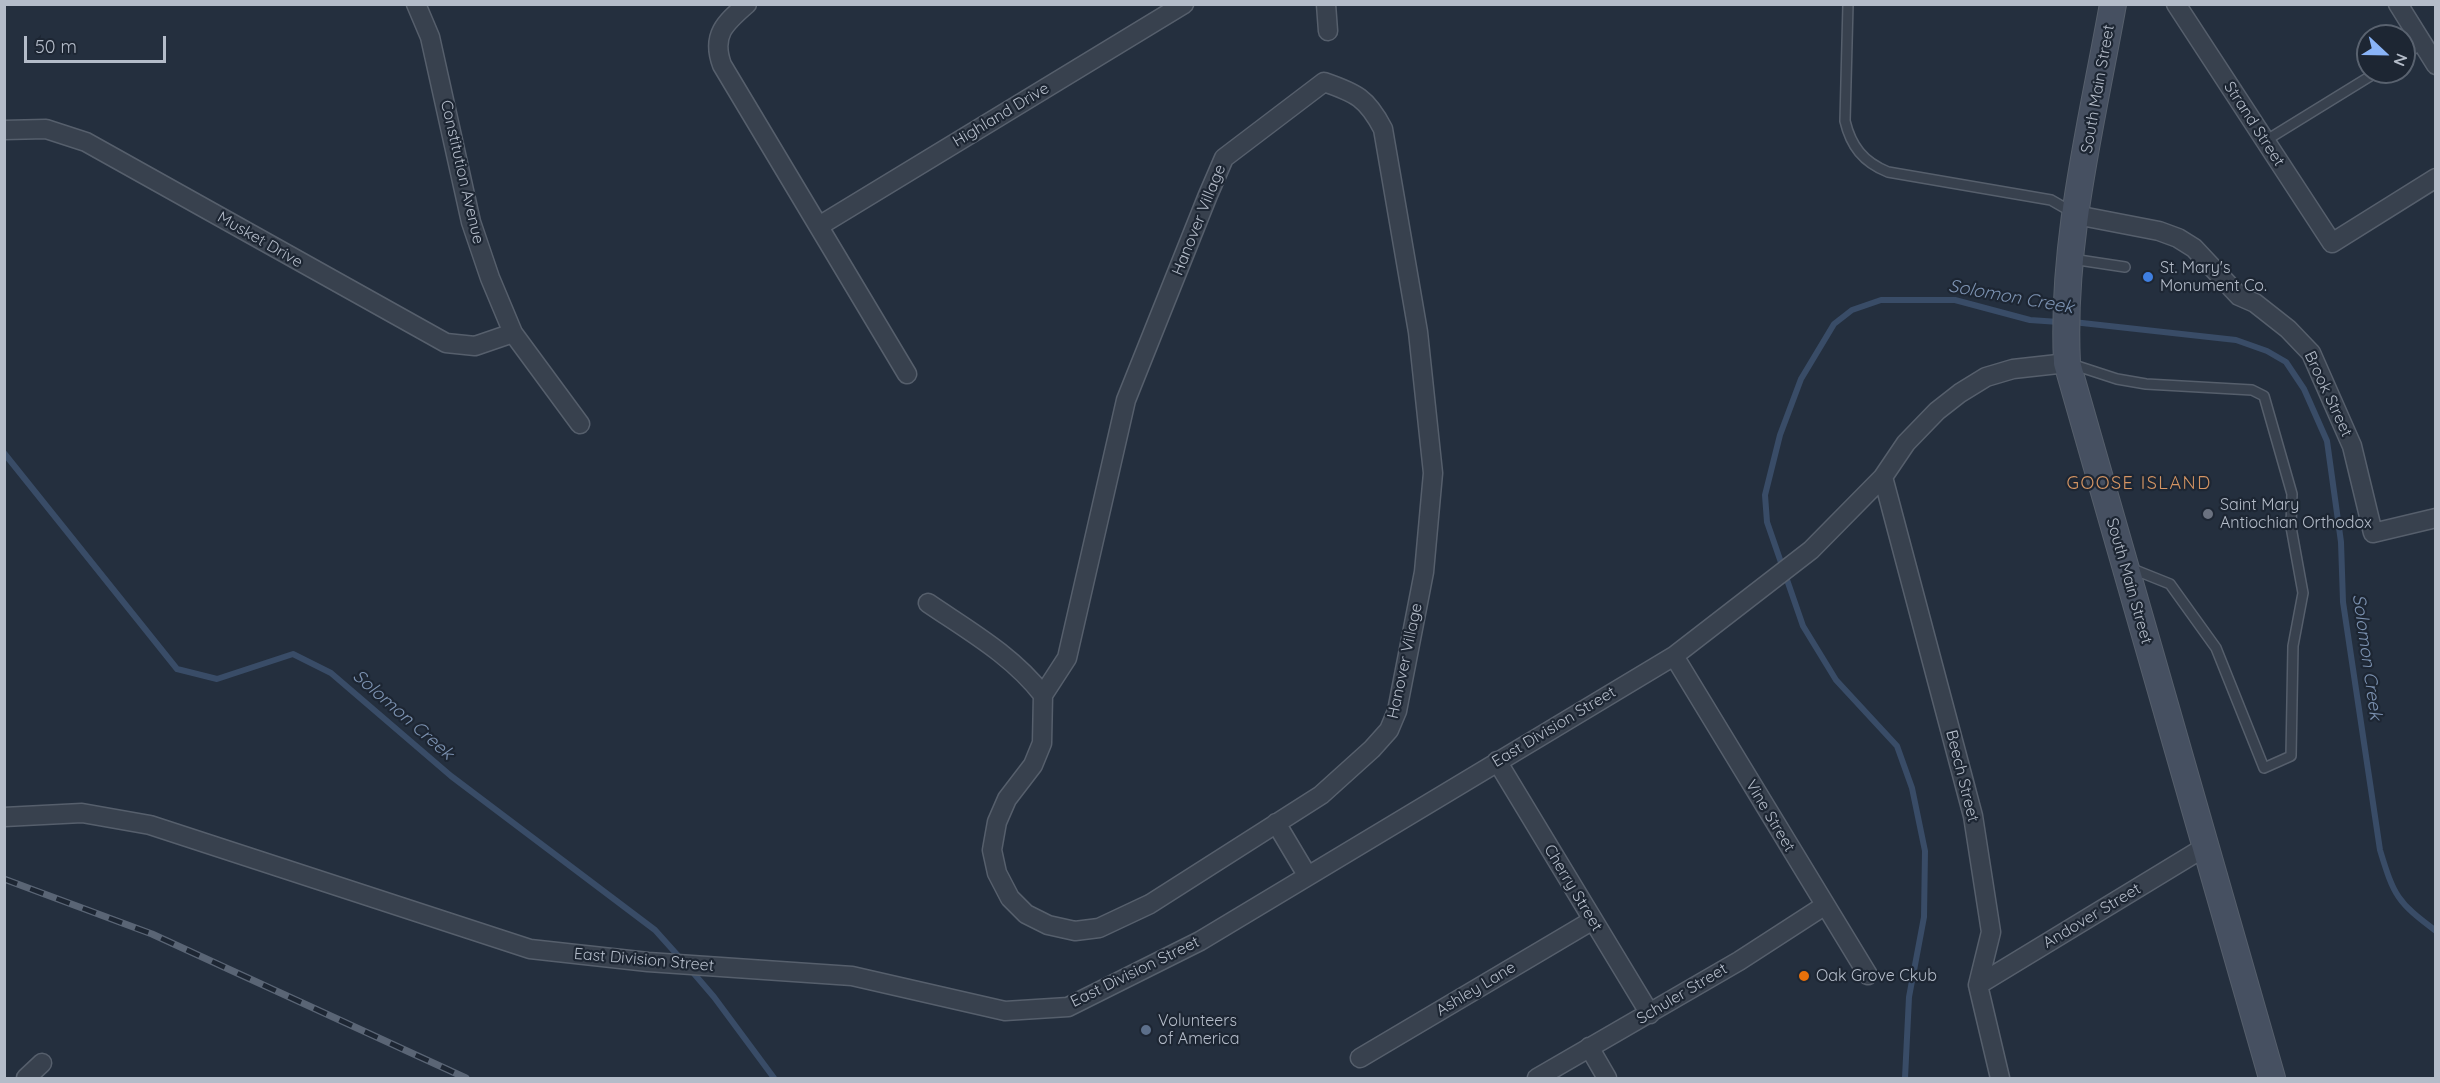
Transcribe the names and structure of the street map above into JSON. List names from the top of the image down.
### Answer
{
  "streets": {
    "main road": ["South Main Street"],
    "street": [
      "Highland Drive",
      "Strand Street",
      "Constitution Avenue",
      "Hanover Village",
      "Musket Drive",
      "Brook Street",
      "East Division Street",
      "Beech Street",
      "Vine Street",
      "Cherry Street",
      "Andover Street",
      "Ashley Lane",
      "Schuler Street"
    ]
  },
  "crossings": [
    ["South Main Street", "Brook Street"],
    ["South Main Street", "East Division Street"],
    ["South Main Street", "Andover Street"],
    ["Constitution Avenue", "Musket Drive"],
    ["East Division Street", "Beech Street"],
    ["East Division Street", "Vine Street"],
    ["East Division Street", "Cherry Street"],
    ["Beech Street", "Andover Street"],
    ["Vine Street", "Schuler Street"],
    ["Cherry Street", "Ashley Lane"],
    ["Cherry Street", "Schuler Street"]
  ],
  "districts": ["GOOSE ISLAND"],
  "water": ["Solomon Creek"],
  "places": [
    "St. Mary's Monument Co.",
    "Saint Mary Antiochian Orthodox",
    "Oak Grove Ckub",
    "Volunteers of America"
  ],
  "scale_bar": "50 m",
  "north": "right"
}
